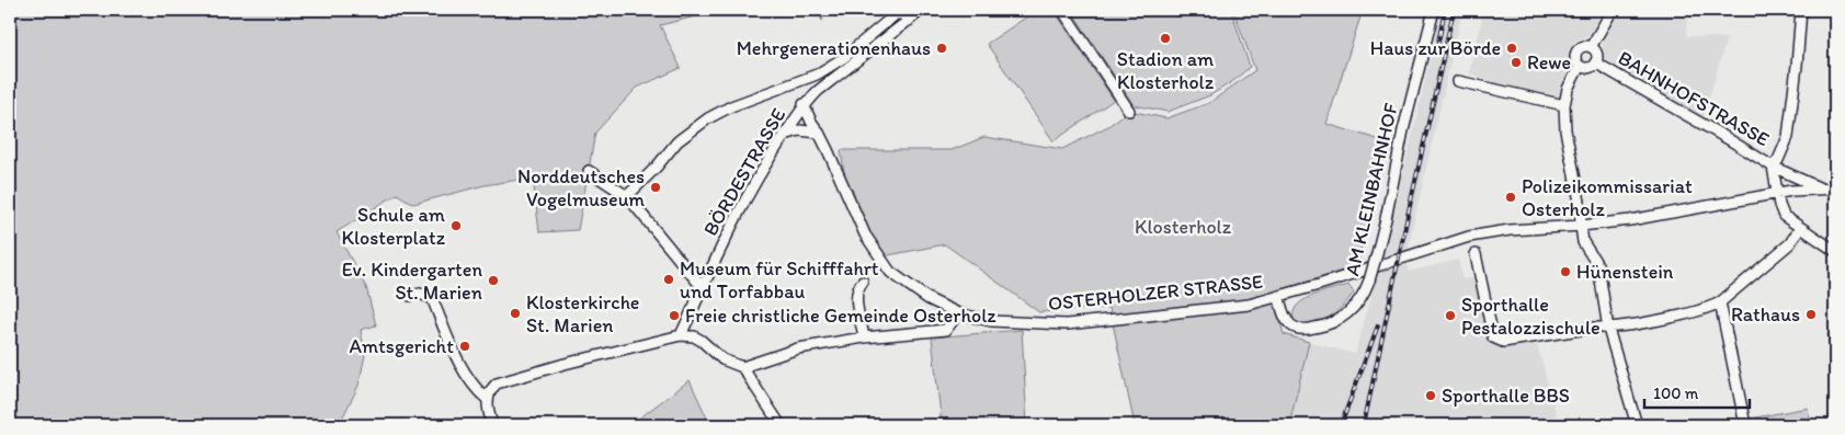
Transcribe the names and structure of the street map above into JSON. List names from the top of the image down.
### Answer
{
  "streets": {
    "street": [
      "BAHNHOFSTRASSE",
      "BÖRDESTRASSE",
      "AM KLEINBAHNHOF",
      "OSTERHOLZER STRASSE"
    ]
  },
  "crossings": [
    ["BAHNHOFSTRASSE", "OSTERHOLZER STRASSE"],
    ["BÖRDESTRASSE", "OSTERHOLZER STRASSE"],
    ["AM KLEINBAHNHOF", "OSTERHOLZER STRASSE"]
  ],
  "parks": ["Klosterholz"],
  "places": [
    "Stadion am Klosterholz",
    "Mehrgenerationenhaus",
    "Haus zur Börde",
    "Rewe",
    "Norddeutsches Vogelmuseum",
    "Polizeikommissariat Osterholz",
    "Schule am Klosterplatz",
    "Hünenstein",
    "Museum für Schifffahrt und Torfabbau",
    "Ev. Kindergarten St. Marien",
    "Klosterkirche St. Marien",
    "Rathaus",
    "Freie christliche Gemeinde Osterholz",
    "Sporthalle Pestalozzischule",
    "Amtsgericht",
    "Sporthalle BBS"
  ],
  "scale_bar": "100 m"
}
